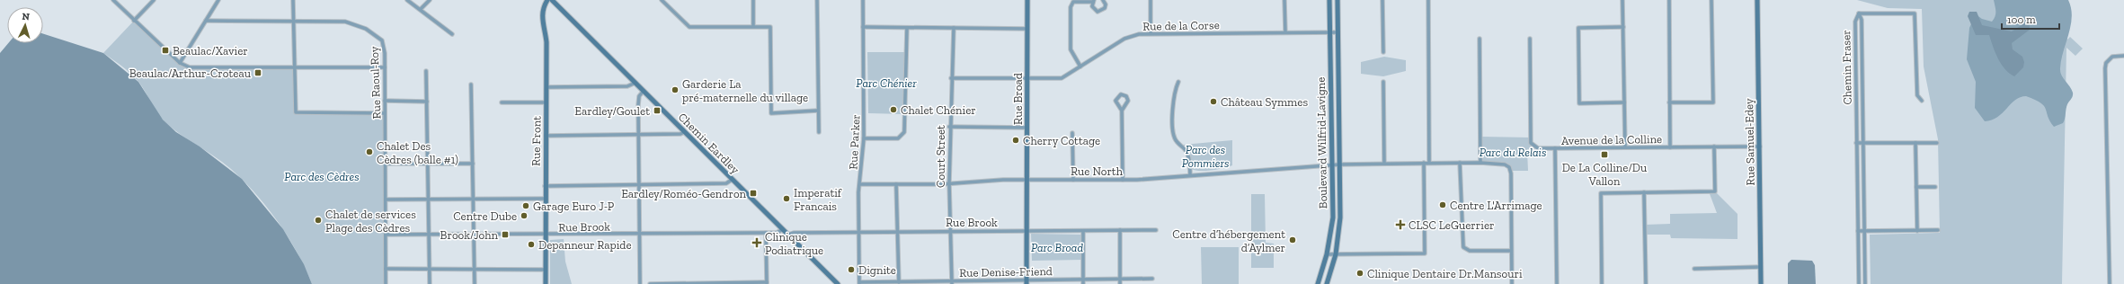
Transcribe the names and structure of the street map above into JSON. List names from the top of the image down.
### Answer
{
  "streets": {
    "main road": [
      "Rue Broad",
      "Rue Front",
      "Rue Samuel-Edey",
      "Chemin Eardley",
      "Boulevard Wilfrid-Lavigne"
    ],
    "street": [
      "Rue de la Corse",
      "Chemin Fraser",
      "Rue Raoul-Roy",
      "Avenue de la Colline",
      "Rue Parker",
      "Court Street",
      "Rue North",
      "Rue Brook",
      "Rue Denise-Friend"
    ]
  },
  "crossings": [
    ["Rue de la Corse", "Rue Broad"],
    ["Rue de la Corse", "Boulevard Wilfrid-Lavigne"],
    ["Rue de la Corse", "Court Street"],
    ["Rue Raoul-Roy", "Rue Brook"],
    ["Rue Broad", "Rue North"],
    ["Rue Broad", "Rue Brook"],
    ["Rue Broad", "Rue Denise-Friend"],
    ["Avenue de la Colline", "Rue Samuel-Edey"],
    ["Rue Front", "Rue Brook"],
    ["Rue Parker", "Rue North"],
    ["Rue Parker", "Rue Brook"],
    ["Rue Parker", "Rue Denise-Friend"],
    ["Chemin Eardley", "Rue Brook"],
    ["Boulevard Wilfrid-Lavigne", "Rue North"],
    ["Court Street", "Rue North"],
    ["Court Street", "Rue Brook"],
    ["Court Street", "Rue Denise-Friend"]
  ],
  "parks": [
    "Parc Chénier",
    "Parc des Pommiers",
    "Parc du Relais",
    "Parc des Cèdres",
    "Parc Broad"
  ],
  "places": {
    "transit": [
      "Beaulac/Xavier",
      "Beaulac/Arthur-Croteau",
      "Eardley/Goulet",
      "De La Colline/Du Vallon",
      "Eardley/Roméo-Gendron",
      "Brook/John"
    ],
    "other": [
      "Garderie La pré-maternelle du village",
      "Château Symmes",
      "Chalet Chénier",
      "Cherry Cottage",
      "Chalet Des Cèdres (balle #1)",
      "Imperatif Francais",
      "Centre L'Arrimage",
      "Garage Euro J-P",
      "Centre Dube",
      "Chalet de services Plage des Cèdres",
      "Centre d’hébergement d’Aylmer",
      "Depanneur Rapide",
      "Dignite",
      "Clinique Dentaire Dr.Mansouri"
    ],
    "health": ["CLSC LeGuerrier", "Clinique Podiatrique"]
  },
  "scale_bar": "100 m",
  "north": "top"
}
